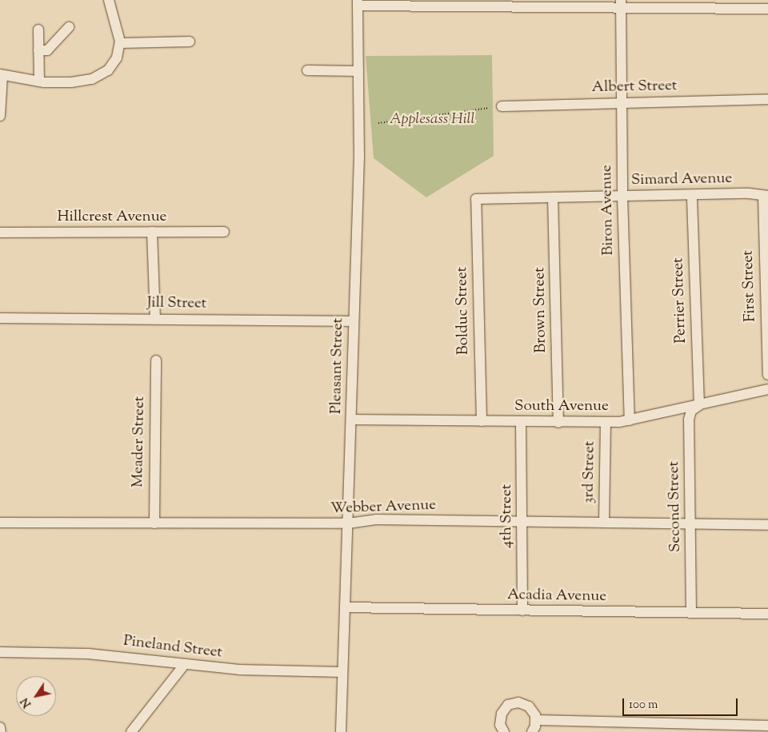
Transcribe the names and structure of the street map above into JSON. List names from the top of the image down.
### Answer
{
  "streets": {
    "street": [
      "Albert Street",
      "Simard Avenue",
      "Biron Avenue",
      "Hillcrest Avenue",
      "First Street",
      "Perrier Street",
      "Jill Street",
      "Brown Street",
      "Bolduc Street",
      "Pleasant Street",
      "South Avenue",
      "Meader Street",
      "3rd Street",
      "Second Street",
      "Webber Avenue",
      "4th Street",
      "Acadia Avenue",
      "Pineland Street"
    ]
  },
  "crossings": [
    ["Albert Street", "Biron Avenue"],
    ["Simard Avenue", "Biron Avenue"],
    ["Simard Avenue", "First Street"],
    ["Simard Avenue", "Perrier Street"],
    ["Simard Avenue", "Brown Street"],
    ["Simard Avenue", "Bolduc Street"],
    ["Biron Avenue", "South Avenue"],
    ["Perrier Street", "South Avenue"],
    ["Perrier Street", "Second Street"],
    ["Jill Street", "Pleasant Street"],
    ["Brown Street", "South Avenue"],
    ["Bolduc Street", "South Avenue"],
    ["Pleasant Street", "South Avenue"],
    ["Pleasant Street", "Webber Avenue"],
    ["Pleasant Street", "Acadia Avenue"],
    ["Pleasant Street", "Pineland Street"],
    ["South Avenue", "3rd Street"],
    ["South Avenue", "Second Street"],
    ["South Avenue", "4th Street"],
    ["Meader Street", "Webber Avenue"],
    ["3rd Street", "Webber Avenue"],
    ["Second Street", "Webber Avenue"],
    ["Second Street", "Acadia Avenue"],
    ["Webber Avenue", "4th Street"],
    ["4th Street", "Acadia Avenue"]
  ],
  "parks": ["Applesass Hill"],
  "scale_bar": "100 m",
  "north": "bottom left"
}
